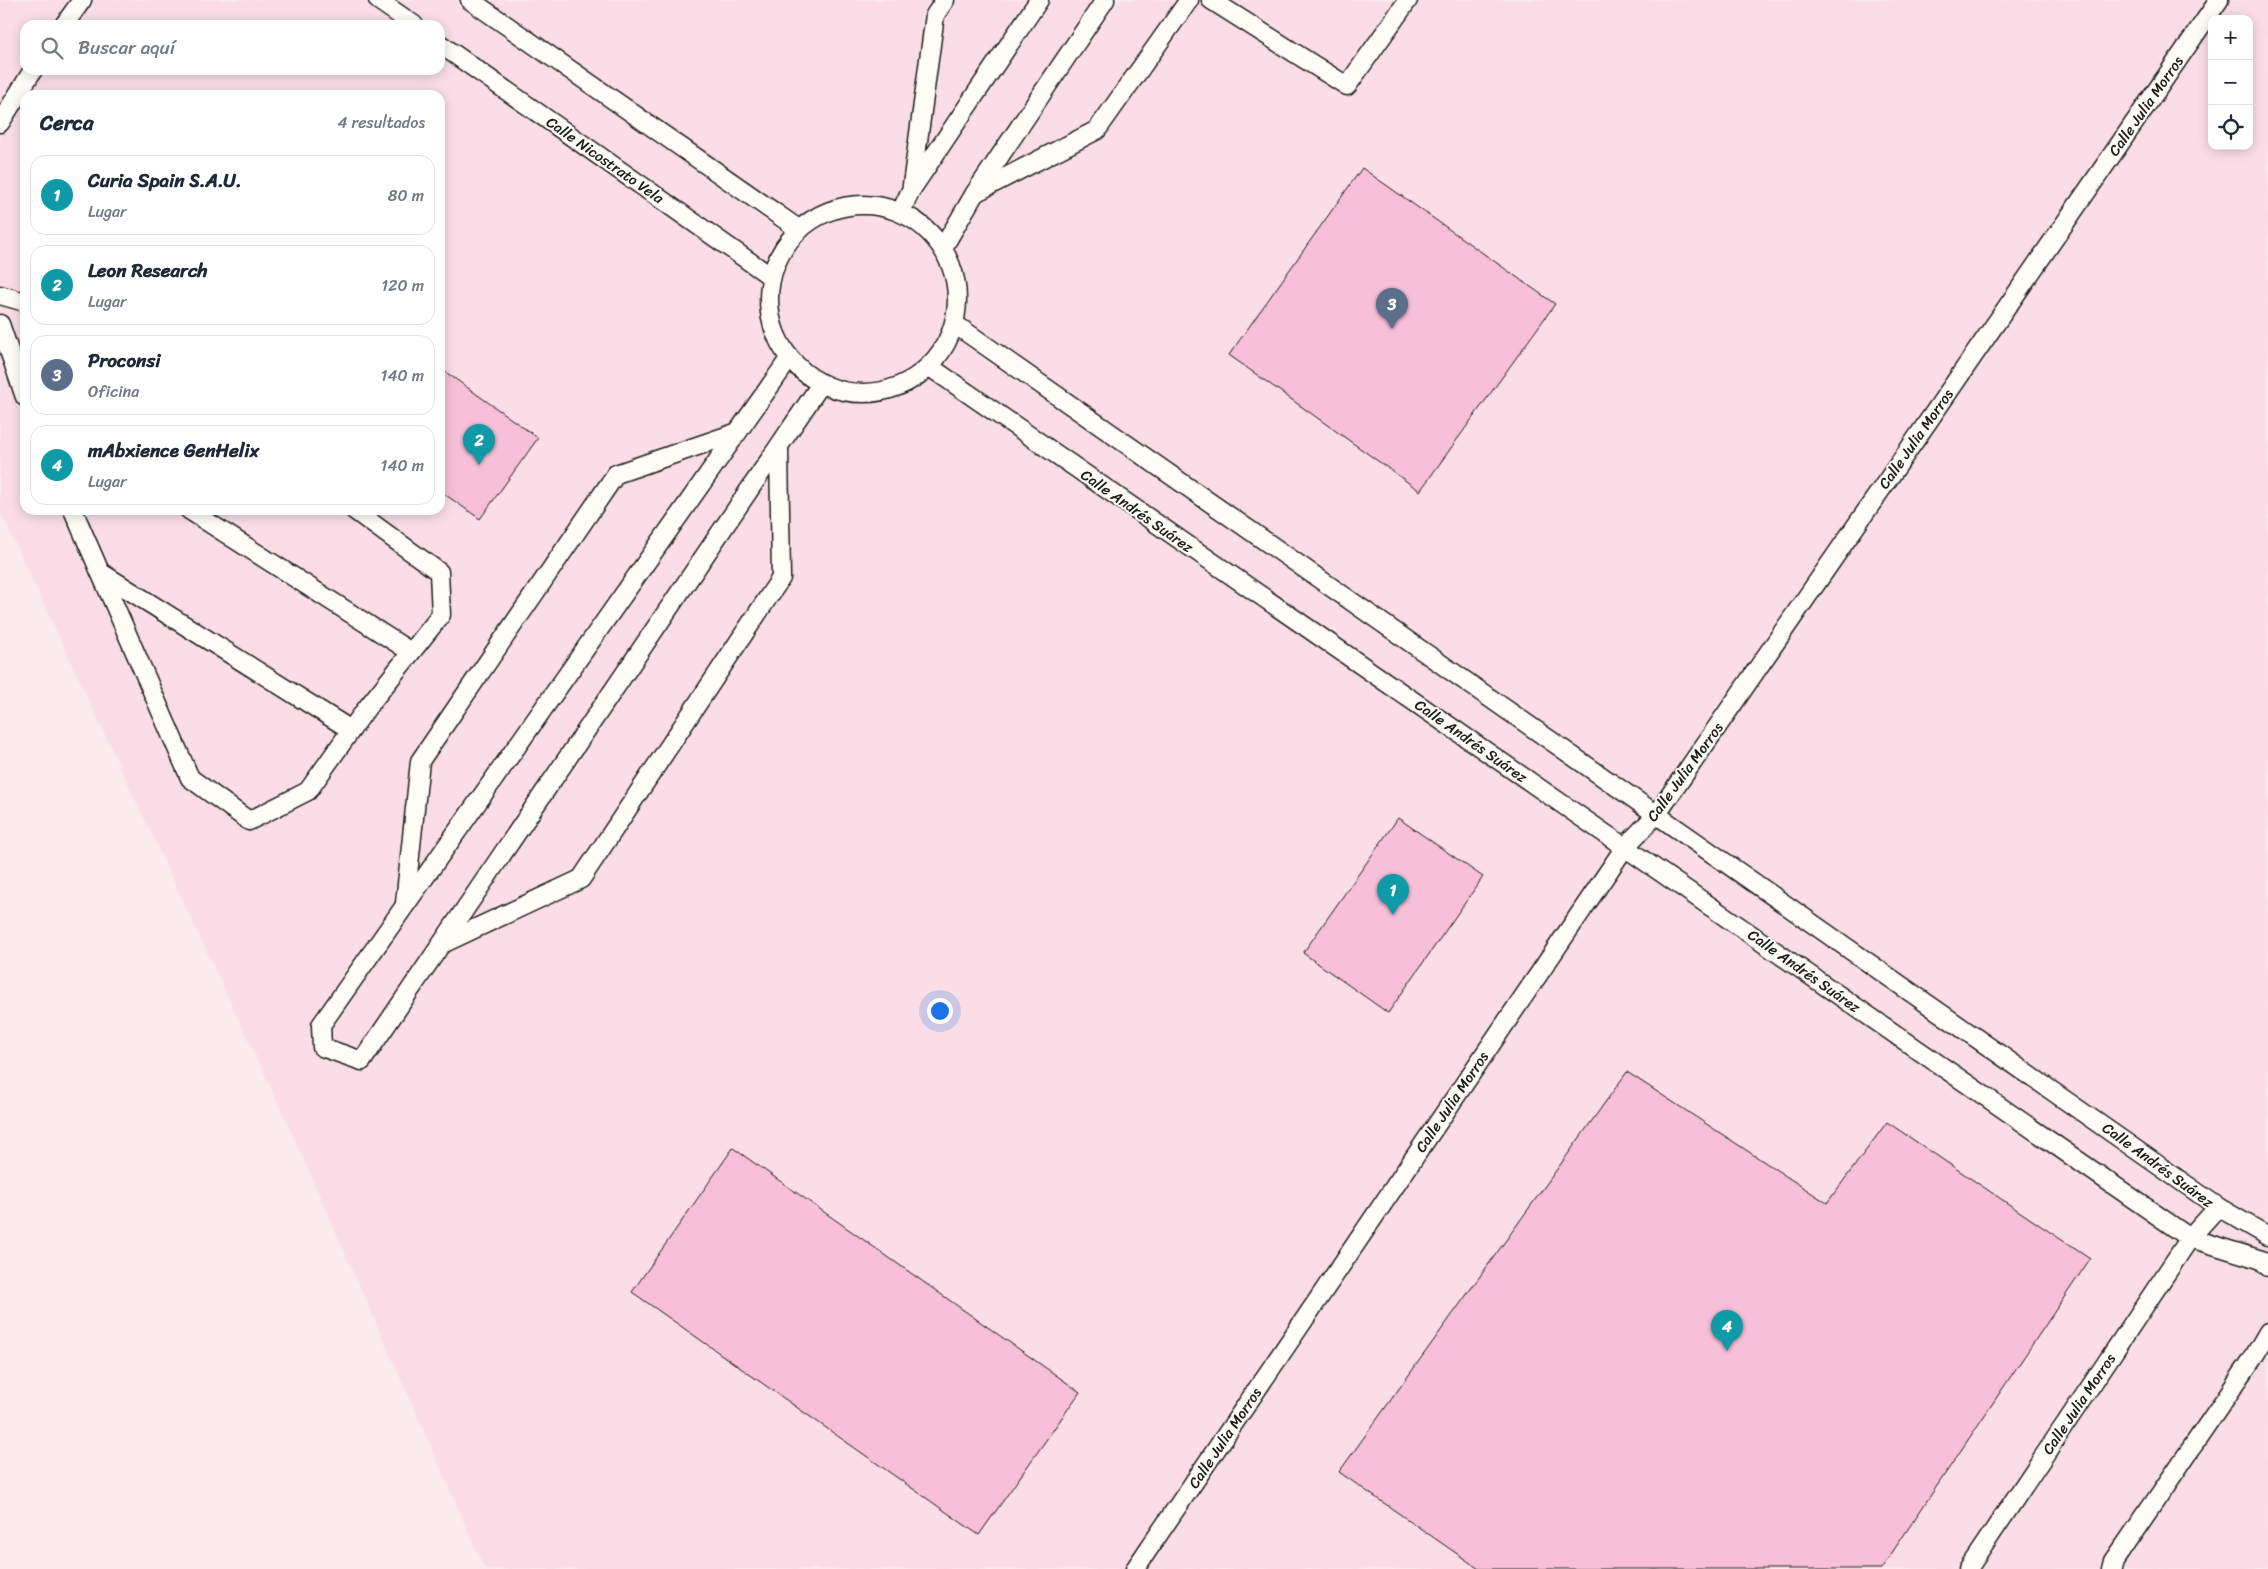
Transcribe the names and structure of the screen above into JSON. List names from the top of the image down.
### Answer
{
  "streets": {
    "lane": ["Calle Julia Morros", "Calle Nicostrato Vela", "Calle Andrés Suárez"]
  },
  "crossings": [
    ["Calle Julia Morros", "Calle Andrés Suárez"]
  ],
  "page": {
    "map_buttons": ["+", "−"],
    "search": "Buscar aquí",
    "heading": ["Cerca", "4 resultados"],
    "list": [
      {
        "mark": "1",
        "name": "Curia Spain S.A.U.",
        "note": "Lugar",
        "value": "80 m"
      },
      {
        "mark": "2",
        "name": "Leon Research",
        "note": "Lugar",
        "value": "120 m"
      },
      {
        "mark": "3",
        "name": "Proconsi",
        "note": "Oficina",
        "value": "140 m"
      },
      {
        "mark": "4",
        "name": "mAbxience GenHelix",
        "note": "Lugar",
        "value": "140 m"
      }
    ],
    "pins": [
      "3",
      "2",
      "1",
      "4"
    ]
  }
}
